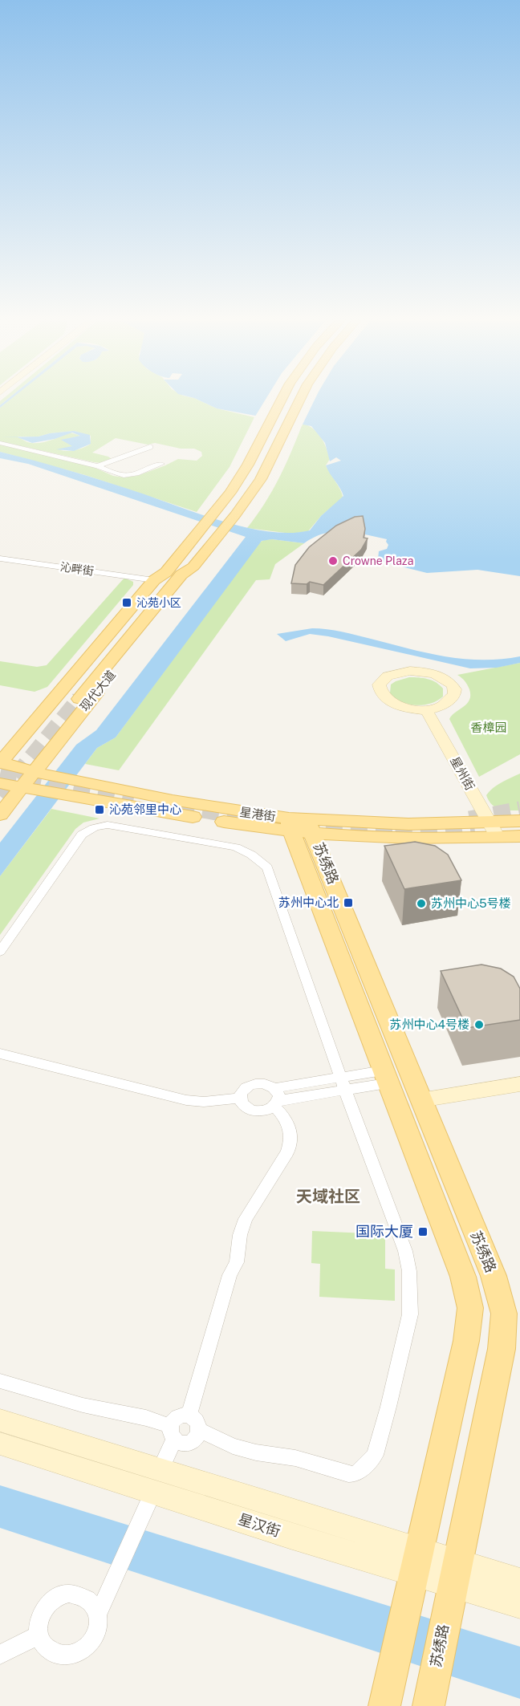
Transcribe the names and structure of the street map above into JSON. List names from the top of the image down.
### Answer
{
  "streets": {
    "main road": [
      "现代大道",
      "星州街",
      "星港街",
      "苏绣路",
      "星汉街"
    ],
    "street": ["沁畔街"]
  },
  "crossings": [
    ["沁畔街", "现代大道"],
    ["现代大道", "星港街"],
    ["星州街", "星港街"],
    ["星港街", "苏绣路"],
    ["苏绣路", "星汉街"]
  ],
  "districts": ["天域社区"],
  "parks": ["香樟园"],
  "places": {
    "other": ["Crowne Plaza", "苏州中心5号楼", "苏州中心4号楼"],
    "transit": [
      "沁苑小区",
      "沁苑邻里中心",
      "苏州中心北",
      "国际大厦"
    ]
  }
}
